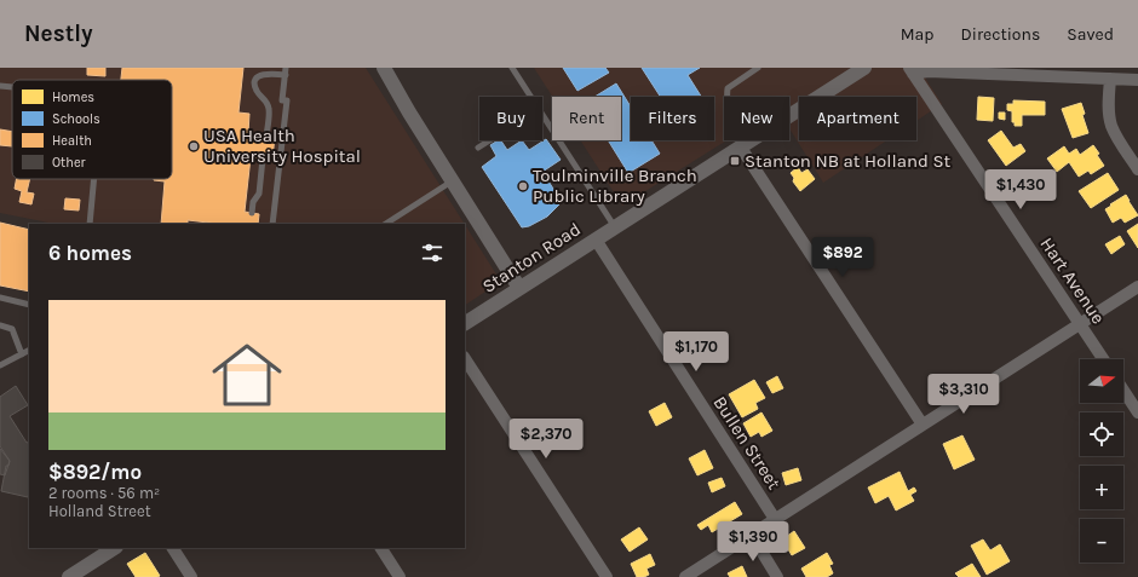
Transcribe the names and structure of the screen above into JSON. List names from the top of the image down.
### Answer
{
  "streets": {
    "street": ["Stanton Road", "Hart Avenue", "Bullen Street"]
  },
  "crossings": [
    ["Stanton Road", "Bullen Street"]
  ],
  "places": {
    "other": ["USA Health University Hospital", "Toulminville Branch Public Library"],
    "transit": ["Stanton NB at Holland St"]
  },
  "legend": [
    "Homes",
    "Schools",
    "Health",
    "Other"
  ],
  "north": "right",
  "page": {
    "header": "Nestly",
    "nav": ["Map", "Directions", "Saved"],
    "chip": [
      "Buy",
      "Rent",
      "Filters",
      "New",
      "Apartment"
    ],
    "price": [
      "$1,430",
      "$892",
      "$1,170",
      "$3,310",
      "$2,370",
      "$1,390"
    ],
    "heading": "6 homes",
    "list": [
      {
        "name": "$892/mo",
        "note": "2 rooms · 56 m² · Holland Street"
      }
    ],
    "map_buttons": ["+", "−"]
  }
}
